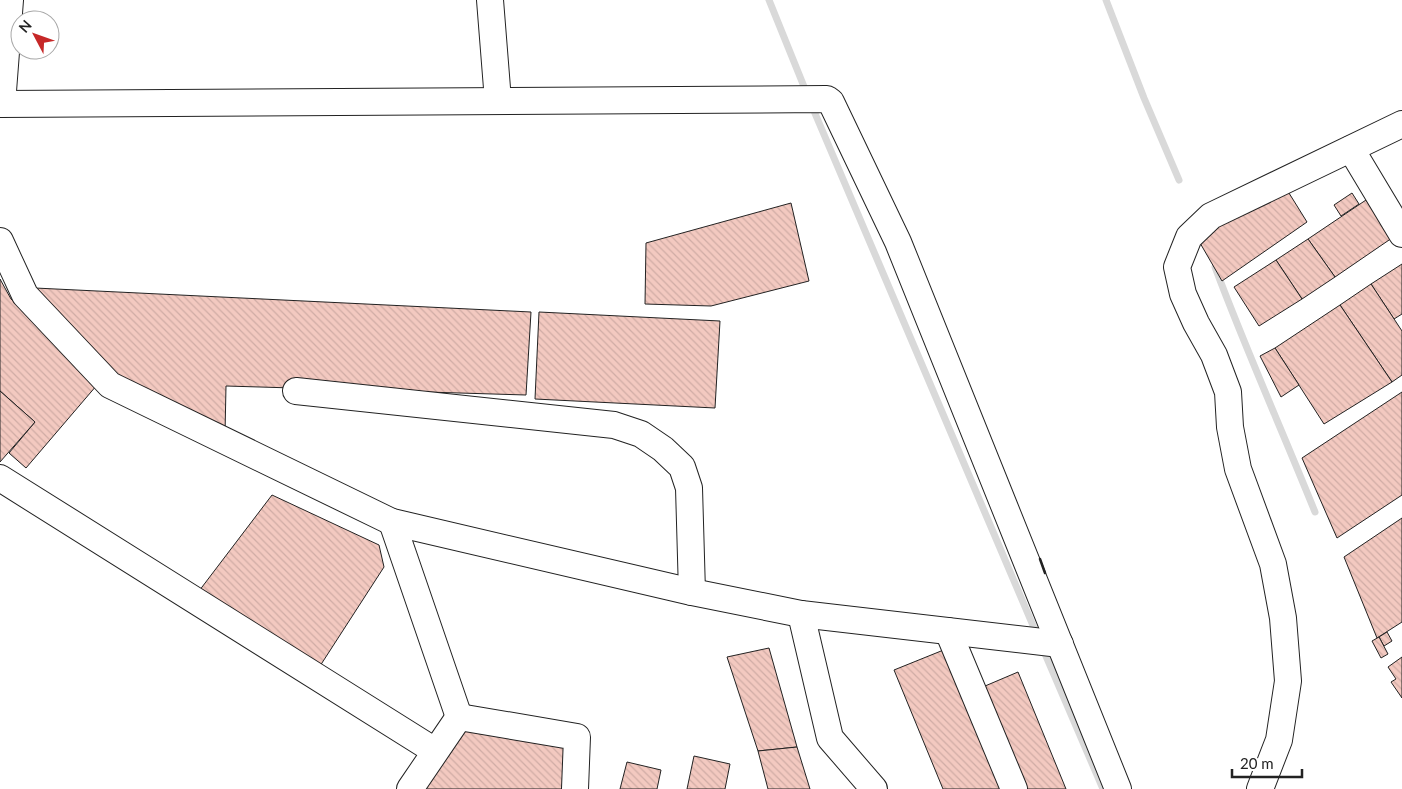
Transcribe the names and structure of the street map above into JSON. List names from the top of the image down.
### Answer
{
  "scale_bar": "20 m",
  "north": "top left"
}
